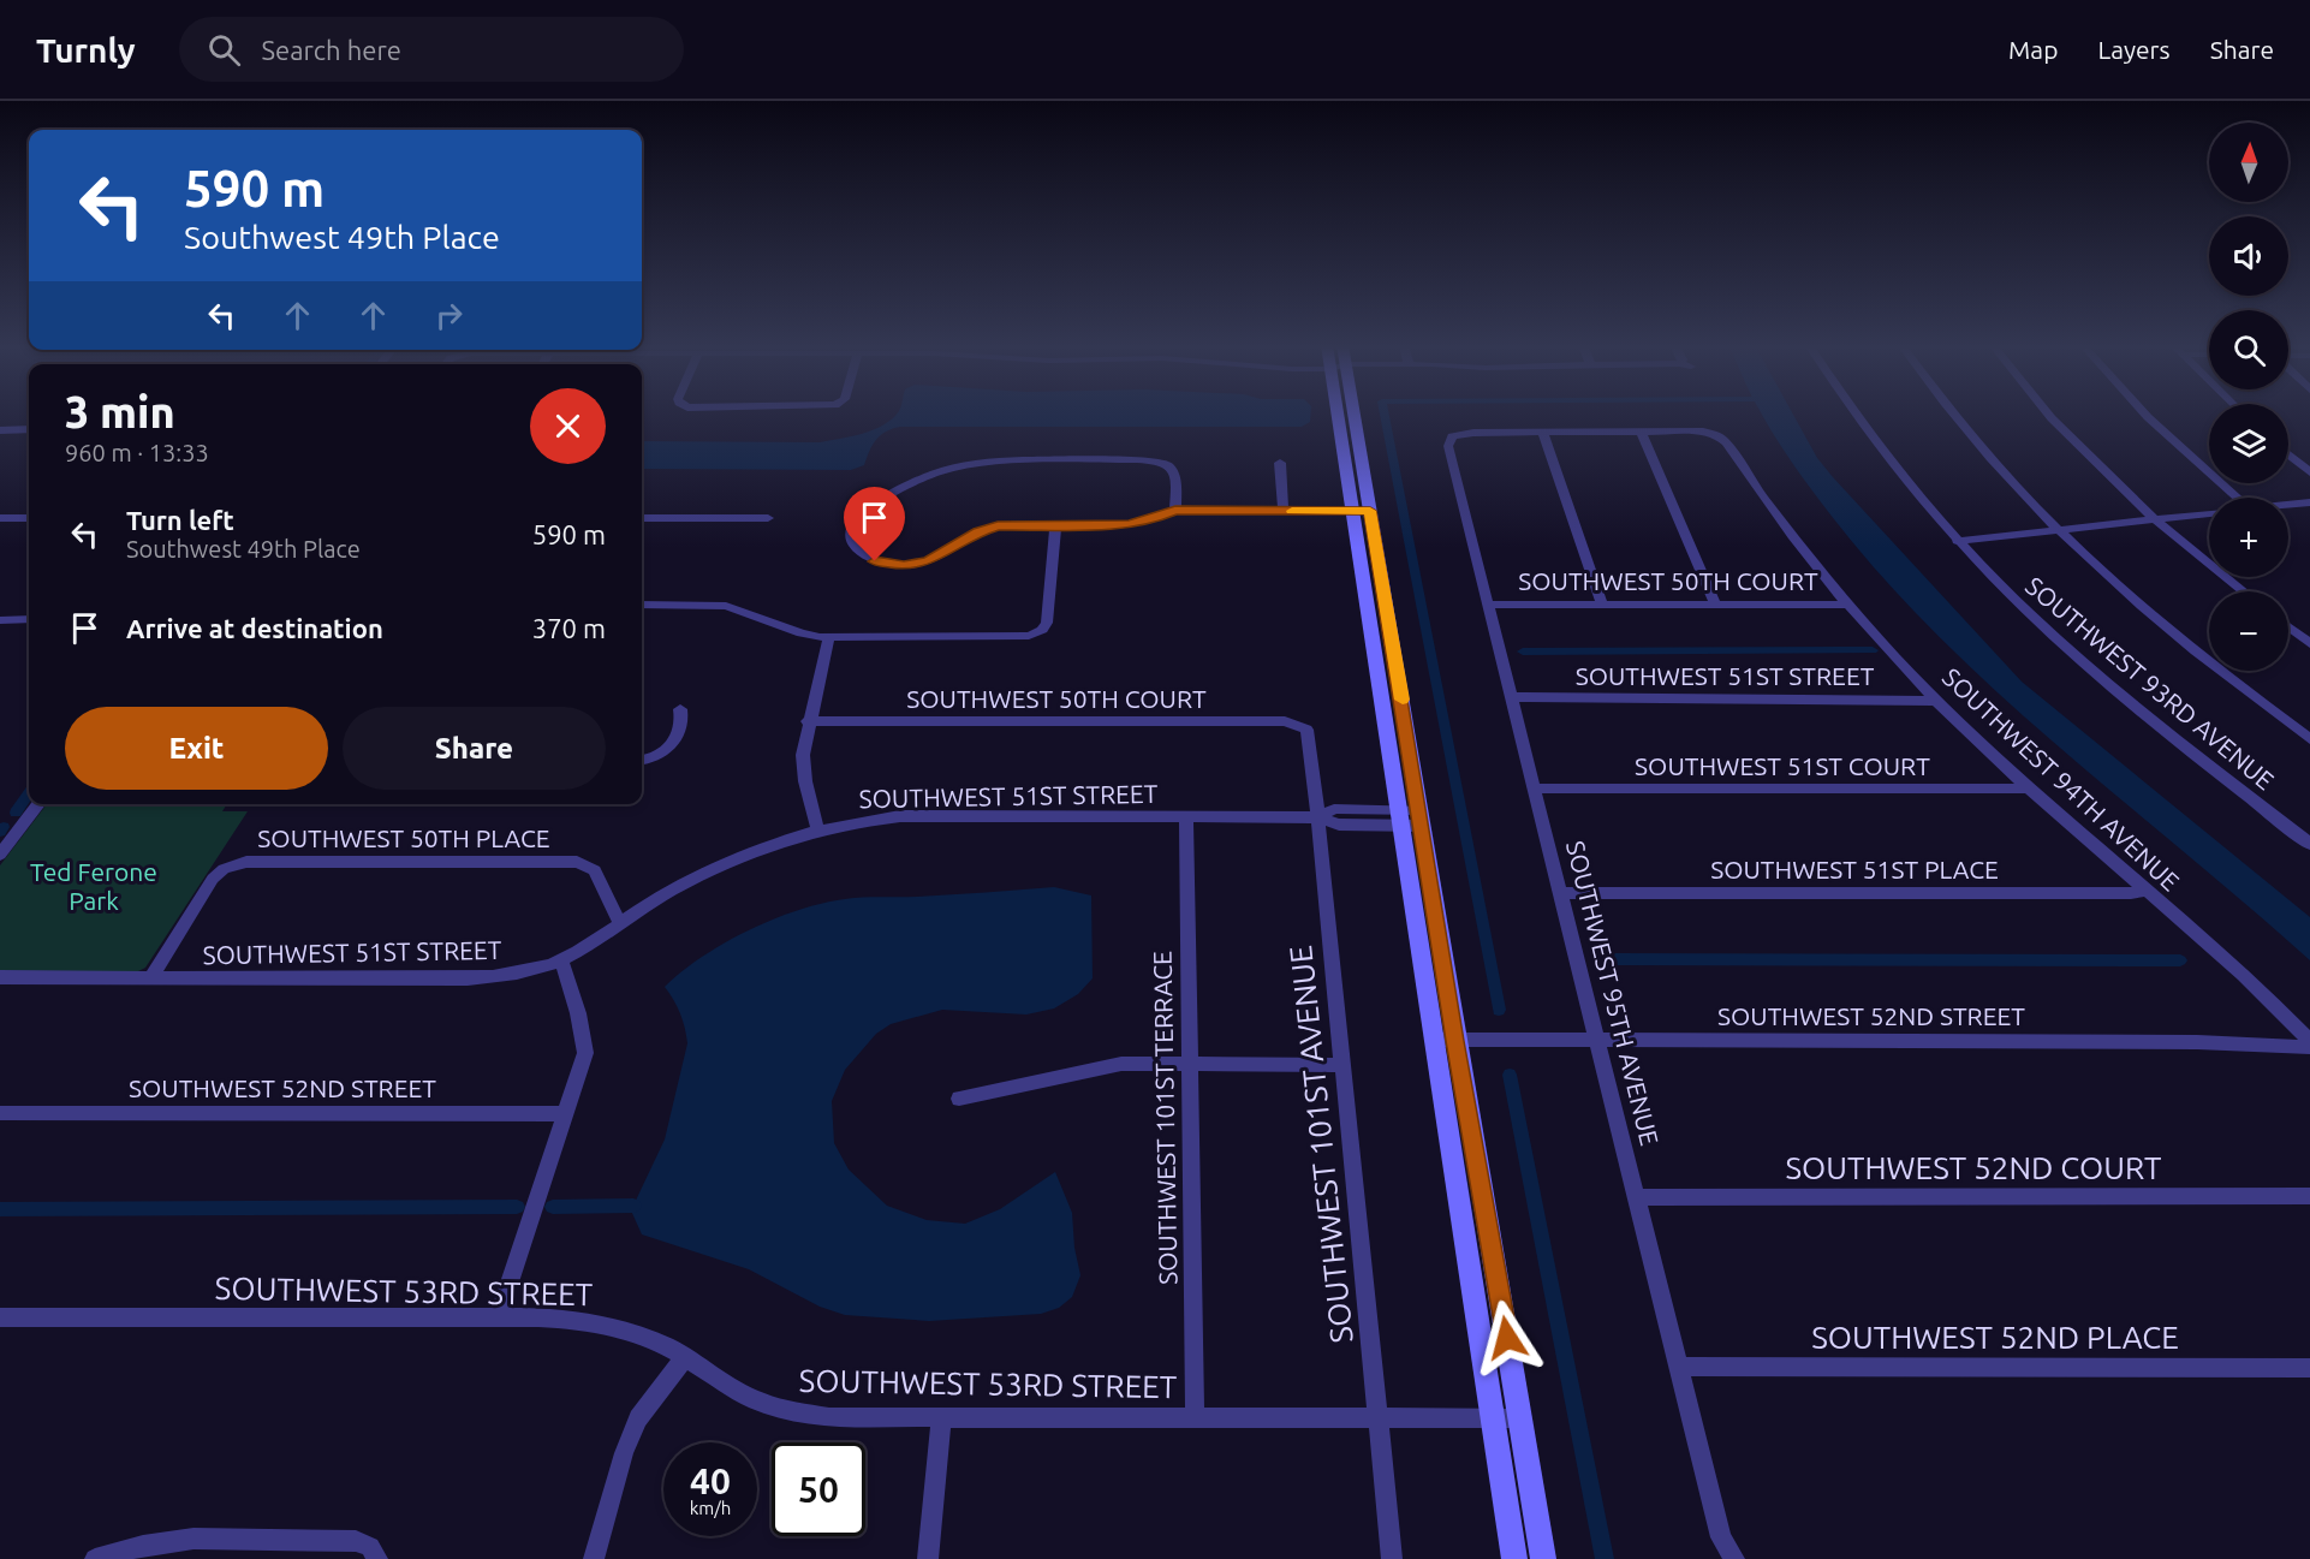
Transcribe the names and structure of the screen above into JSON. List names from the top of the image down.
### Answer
{
  "streets": {
    "street": [
      "SOUTHWEST 50TH COURT",
      "SOUTHWEST 51ST STREET",
      "SOUTHWEST 93RD AVENUE",
      "SOUTHWEST 51ST COURT",
      "SOUTHWEST 94TH AVENUE",
      "SOUTHWEST 50TH PLACE",
      "SOUTHWEST 51ST PLACE",
      "SOUTHWEST 95TH AVENUE",
      "SOUTHWEST 52ND STREET",
      "SOUTHWEST 101ST TERRACE",
      "SOUTHWEST 101ST AVENUE",
      "SOUTHWEST 52ND COURT",
      "SOUTHWEST 53RD STREET",
      "SOUTHWEST 52ND PLACE"
    ]
  },
  "crossings": [
    ["SOUTHWEST 50TH COURT", "SOUTHWEST 94TH AVENUE"],
    ["SOUTHWEST 50TH COURT", "SOUTHWEST 95TH AVENUE"],
    ["SOUTHWEST 50TH COURT", "SOUTHWEST 101ST AVENUE"],
    ["SOUTHWEST 51ST STREET", "SOUTHWEST 94TH AVENUE"],
    ["SOUTHWEST 51ST STREET", "SOUTHWEST 50TH PLACE"],
    ["SOUTHWEST 51ST STREET", "SOUTHWEST 95TH AVENUE"],
    ["SOUTHWEST 51ST STREET", "SOUTHWEST 101ST TERRACE"],
    ["SOUTHWEST 51ST STREET", "SOUTHWEST 101ST AVENUE"],
    ["SOUTHWEST 51ST COURT", "SOUTHWEST 94TH AVENUE"],
    ["SOUTHWEST 51ST COURT", "SOUTHWEST 95TH AVENUE"],
    ["SOUTHWEST 94TH AVENUE", "SOUTHWEST 51ST PLACE"],
    ["SOUTHWEST 94TH AVENUE", "SOUTHWEST 52ND STREET"],
    ["SOUTHWEST 51ST PLACE", "SOUTHWEST 95TH AVENUE"],
    ["SOUTHWEST 95TH AVENUE", "SOUTHWEST 52ND STREET"],
    ["SOUTHWEST 95TH AVENUE", "SOUTHWEST 52ND COURT"],
    ["SOUTHWEST 95TH AVENUE", "SOUTHWEST 52ND PLACE"],
    ["SOUTHWEST 101ST TERRACE", "SOUTHWEST 53RD STREET"],
    ["SOUTHWEST 101ST AVENUE", "SOUTHWEST 53RD STREET"]
  ],
  "parks": ["Ted Ferone Park"],
  "north": "top",
  "page": {
    "header": "Turnly",
    "search": "Search here",
    "nav": ["Map", "Layers", "Share"],
    "map_buttons": ["+", "−"],
    "turn": ["590 m", "Southwest 49th Place"],
    "heading": ["3 min", "960 m · 13:33"],
    "list": [
      {
        "name": "Turn left",
        "note": "Southwest 49th Place",
        "value": "590 m"
      },
      {
        "name": "Arrive at destination",
        "value": "370 m"
      }
    ],
    "buttons": ["Exit", "Share"],
    "speed": "40 km/h",
    "limit": "50"
  }
}
